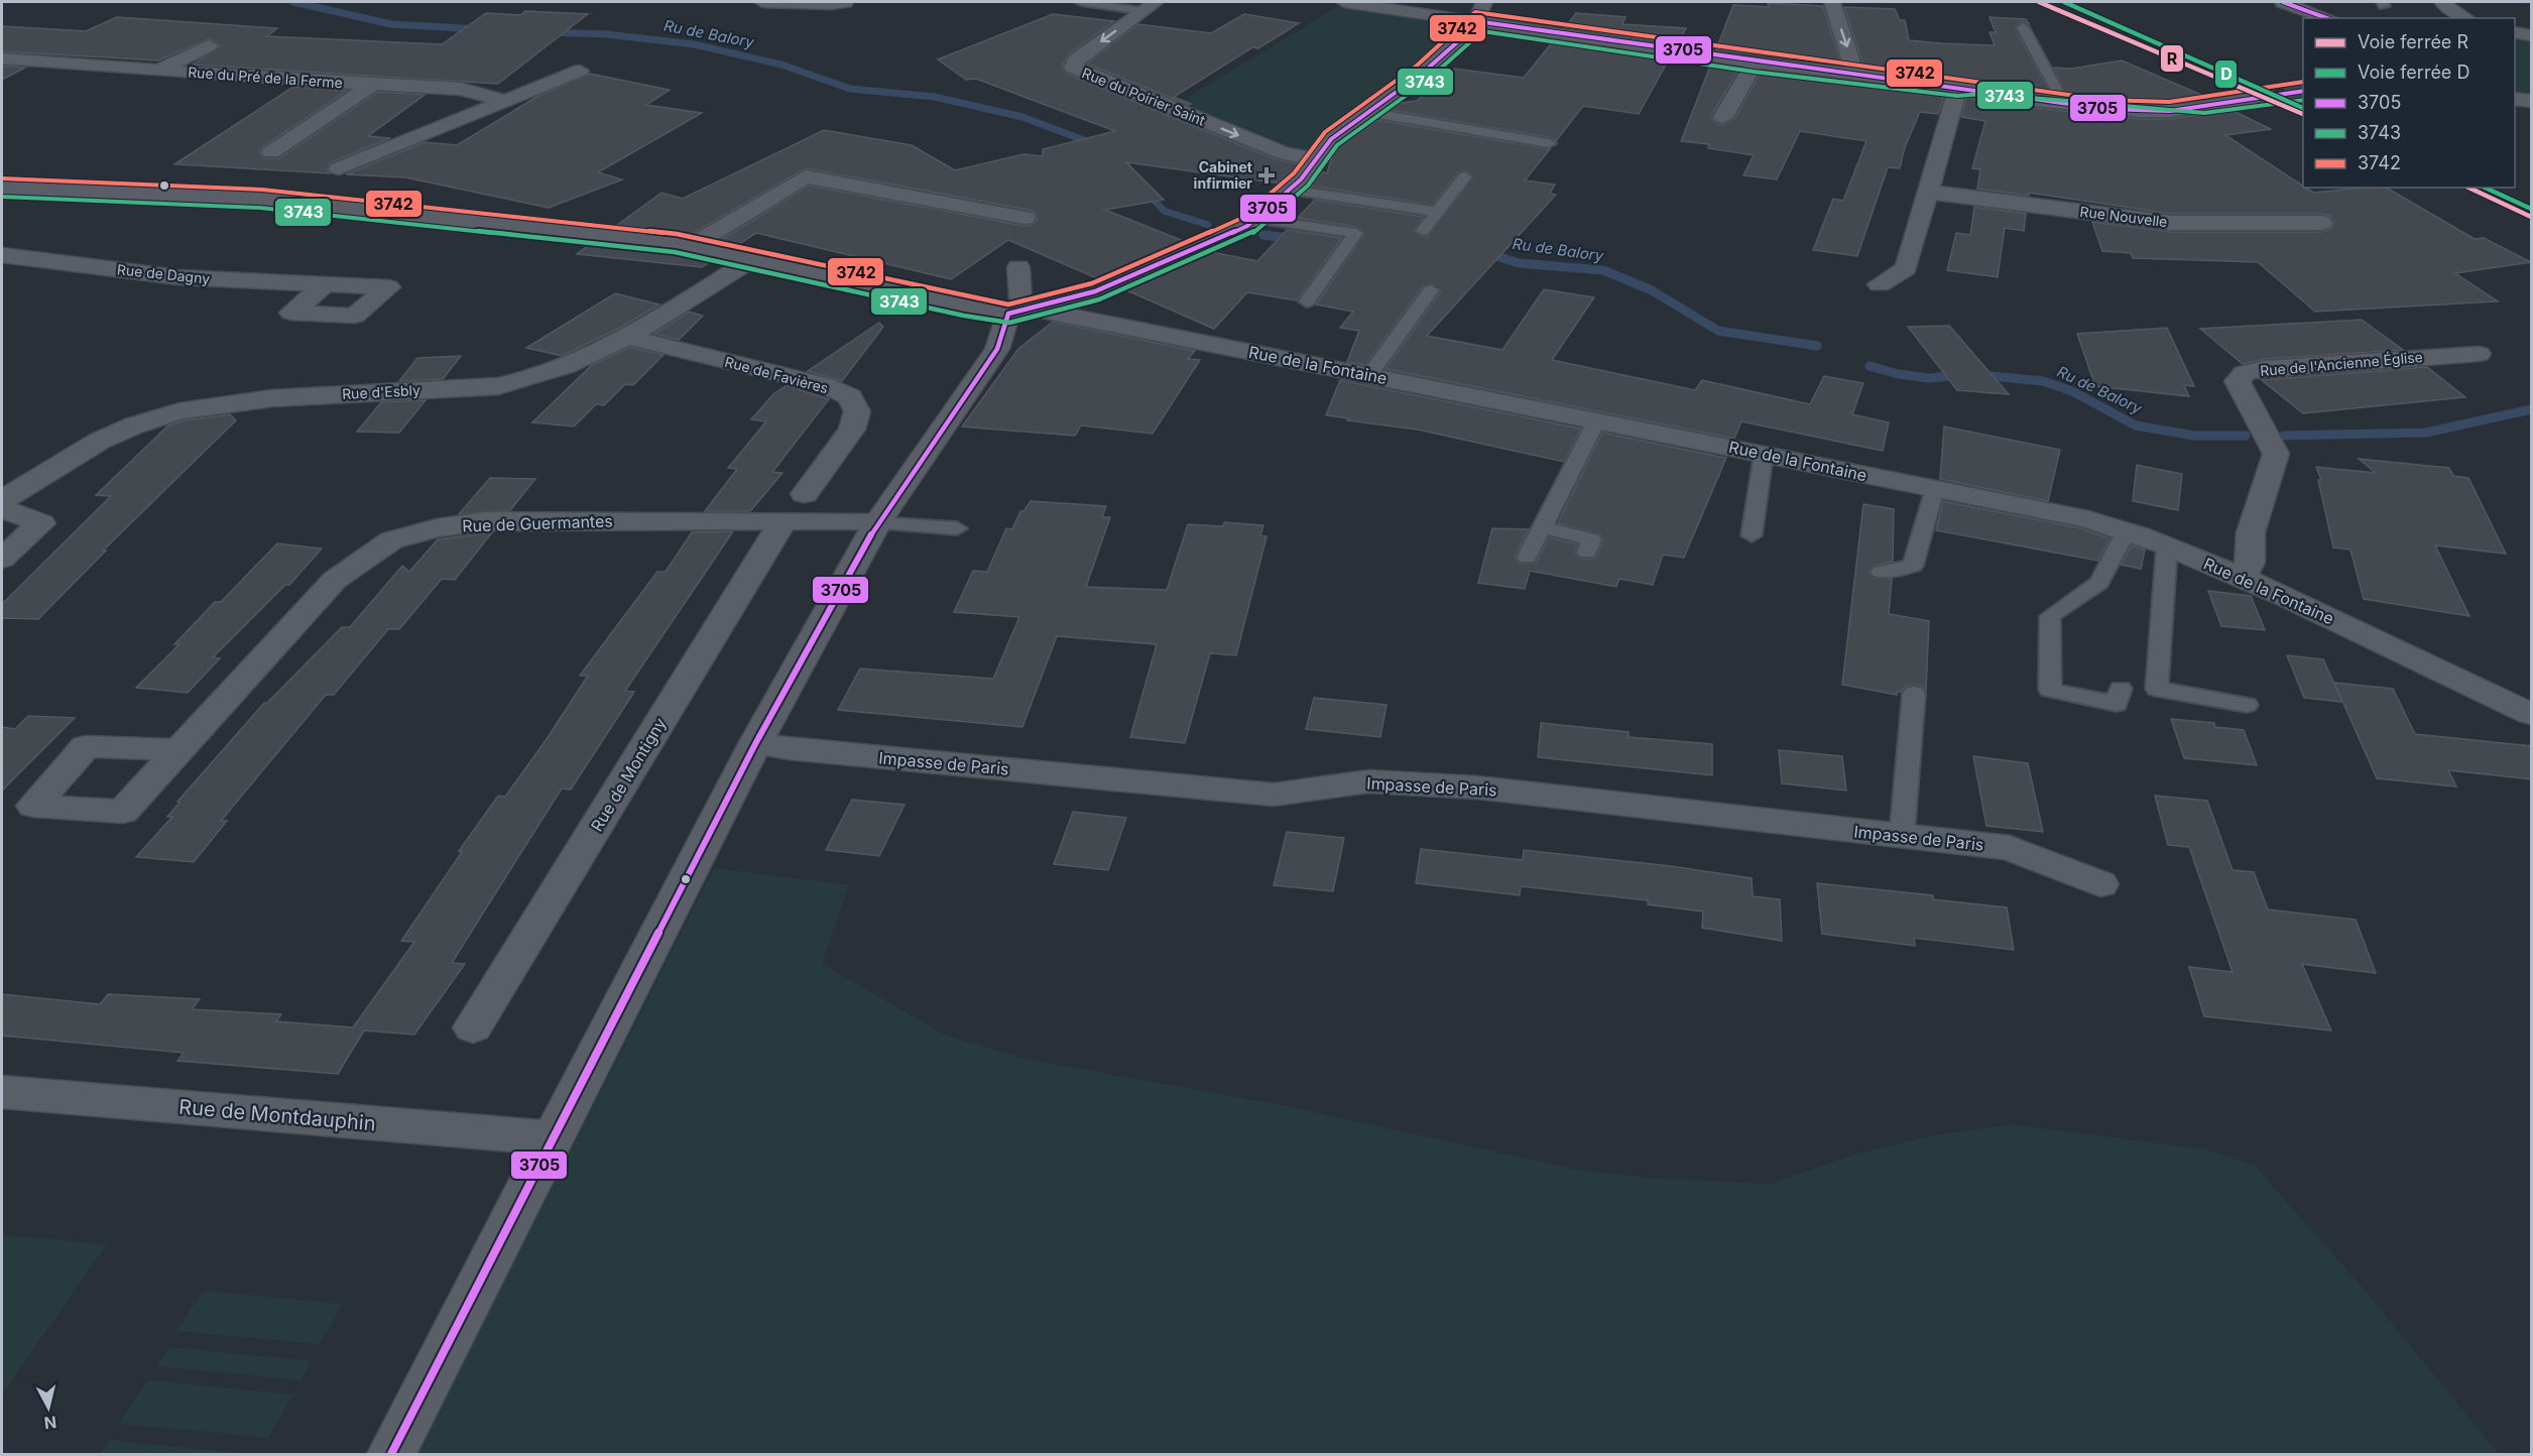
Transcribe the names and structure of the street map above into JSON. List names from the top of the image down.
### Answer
{
  "streets": {
    "street": [
      "Rue du Pré de la Ferme",
      "Rue du Poirier Saint",
      "Rue Nouvelle",
      "Rue de Dagny",
      "Rue de l'Ancienne Église",
      "Rue de la Fontaine",
      "Rue de Favières",
      "Rue d'Esbly",
      "Rue de Guermantes",
      "Impasse de Paris",
      "Rue de Montigny",
      "Rue de Montdauphin"
    ]
  },
  "crossings": [
    ["Rue de l'Ancienne Église", "Rue de la Fontaine"],
    ["Rue de la Fontaine", "Rue d'Esbly"],
    ["Rue de Favières", "Rue d'Esbly"],
    ["Rue de Guermantes", "Rue de Montigny"]
  ],
  "water": ["Ru de Balory"],
  "places": {
    "health": ["Cabinet infirmier"]
  },
  "lines": [
    "rail line R",
    "rail line D",
    "transit line 3705",
    "transit line 3742",
    "transit line 3743"
  ],
  "legend": [
    "Voie ferrée R",
    "Voie ferrée D",
    "3705",
    "3743",
    "3742"
  ],
  "north": "bottom"
}
